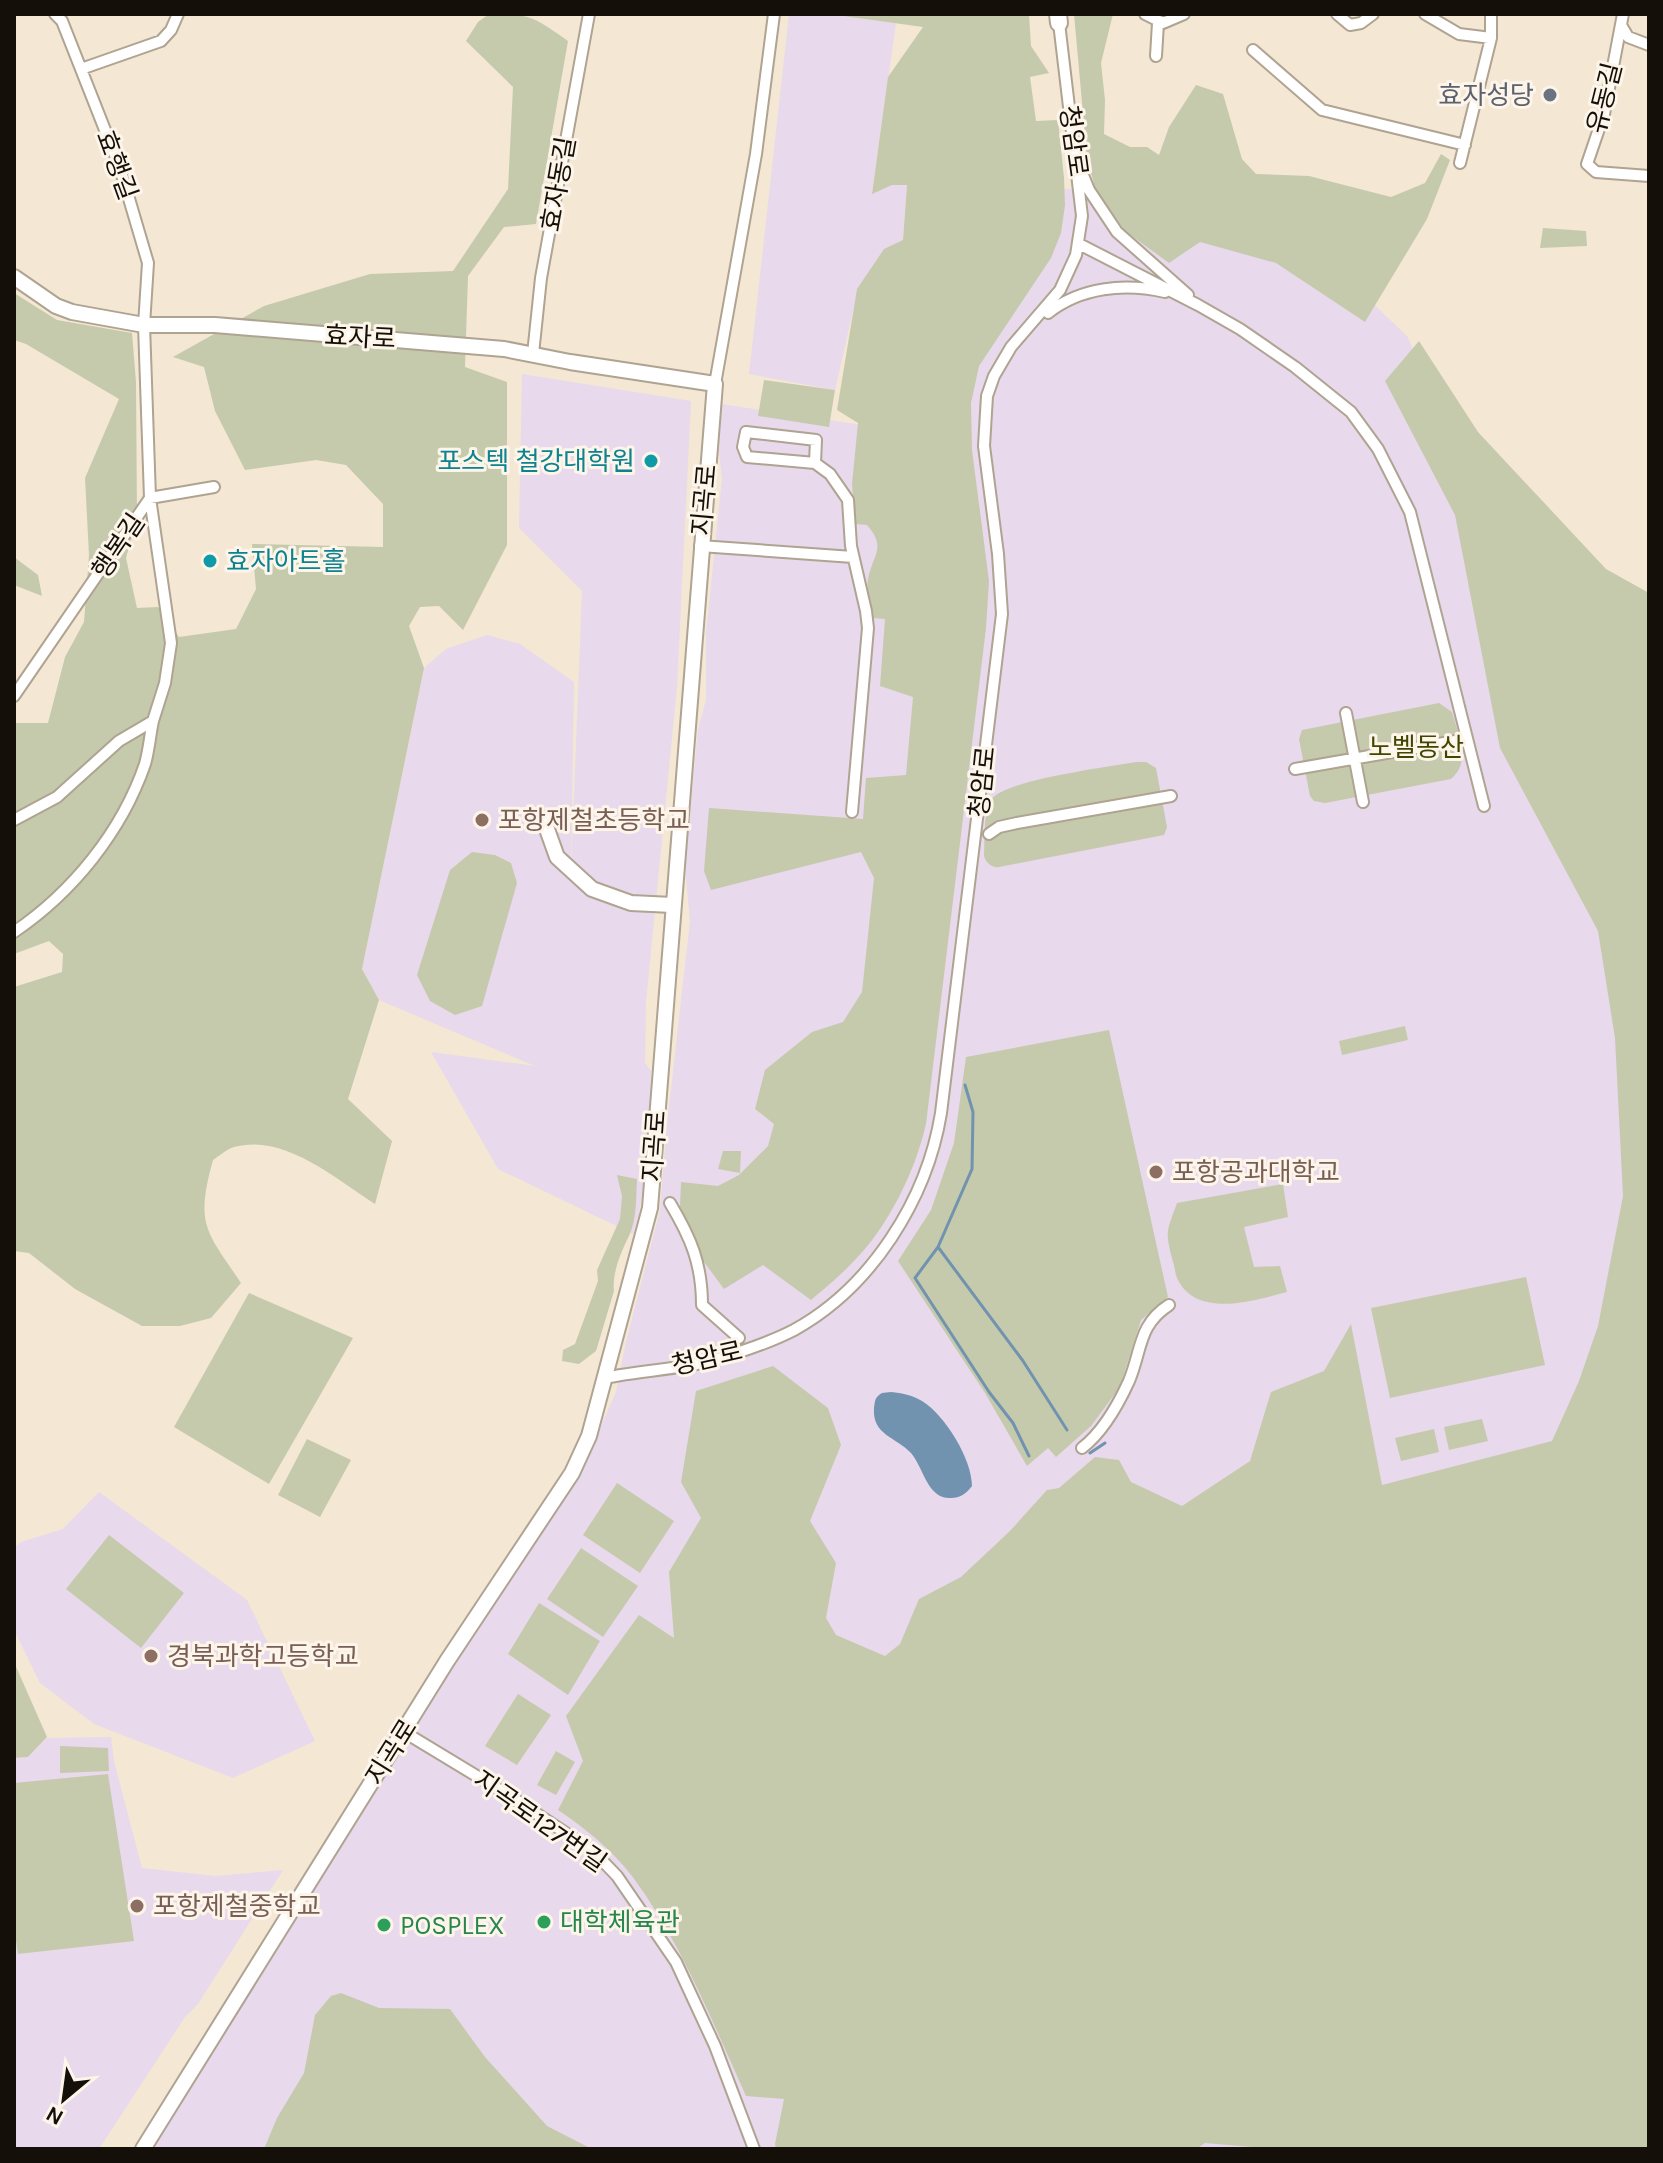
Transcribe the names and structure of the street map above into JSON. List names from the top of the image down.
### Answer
{
  "streets": {
    "street": [
      "유동길",
      "청암로",
      "효행길",
      "효자동길",
      "효자로",
      "지곡로",
      "행복길",
      "지곡로127번길"
    ]
  },
  "crossings": [
    ["청암로", "지곡로"],
    ["효행길", "효자로"],
    ["효행길", "행복길"],
    ["효자동길", "효자로"],
    ["효자로", "지곡로"],
    ["효자로", "행복길"],
    ["지곡로", "지곡로127번길"]
  ],
  "parks": ["노벨동산"],
  "places": [
    "효자성당",
    "포스텍 철강대학원",
    "효자아트홀",
    "포항제철초등학교",
    "포항공과대학교",
    "경북과학고등학교",
    "포항제철중학교",
    "대학체육관",
    "POSPLEX"
  ],
  "north": "bottom left"
}
